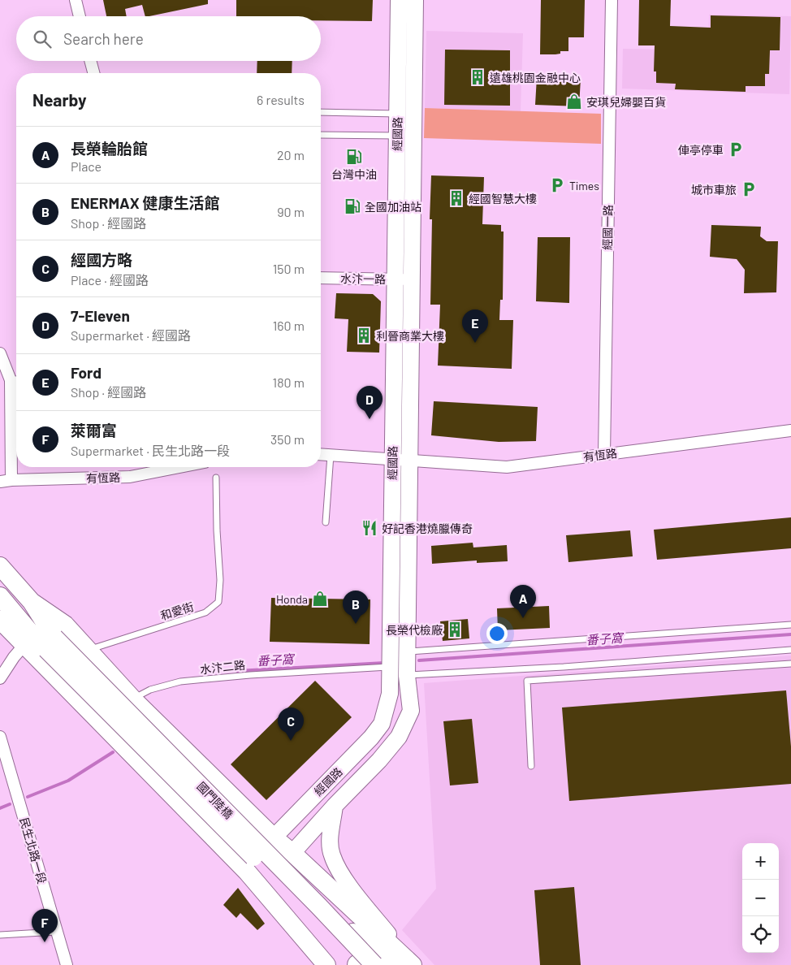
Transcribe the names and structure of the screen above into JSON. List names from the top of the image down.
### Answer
{
  "streets": {
    "main road": ["國門陸橋"],
    "street": [
      "經國路",
      "經國一路",
      "水汴一路",
      "有恆路",
      "民生北路一段"
    ],
    "lane": ["和愛街", "水汴二路"]
  },
  "crossings": [
    ["經國路", "水汴一路"],
    ["經國路", "有恆路"],
    ["經國路", "水汴二路"],
    ["經國一路", "有恆路"]
  ],
  "water": ["番子窩"],
  "places": {
    "building": [
      "遠雄桃園金融中心",
      "經國智慧大樓",
      "利晉商業大樓",
      "長榮代檢廠"
    ],
    "shop": ["安琪兒婦嬰百貨", "Honda"],
    "parking": ["俥亭停車", "Times", "城市車旅"],
    "fuel station": ["台灣中油", "全國加油站"],
    "restaurant": ["好記香港燒臘傳奇"]
  },
  "page": {
    "search": "Search here",
    "heading": ["Nearby", "6 results"],
    "list": [
      {
        "mark": "A",
        "name": "長榮輪胎館",
        "note": "Place",
        "value": "20 m"
      },
      {
        "mark": "B",
        "name": "ENERMAX 健康生活館",
        "note": "Shop · 經國路",
        "value": "90 m"
      },
      {
        "mark": "C",
        "name": "經國方略",
        "note": "Place · 經國路",
        "value": "150 m"
      },
      {
        "mark": "D",
        "name": "7-Eleven",
        "note": "Supermarket · 經國路",
        "value": "160 m"
      },
      {
        "mark": "E",
        "name": "Ford",
        "note": "Shop · 經國路",
        "value": "180 m"
      },
      {
        "mark": "F",
        "name": "萊爾富",
        "note": "Supermarket · 民生北路一段",
        "value": "350 m"
      }
    ],
    "pins": [
      "E",
      "D",
      "A",
      "B",
      "C",
      "F"
    ],
    "map_buttons": ["+", "−"]
  }
}
